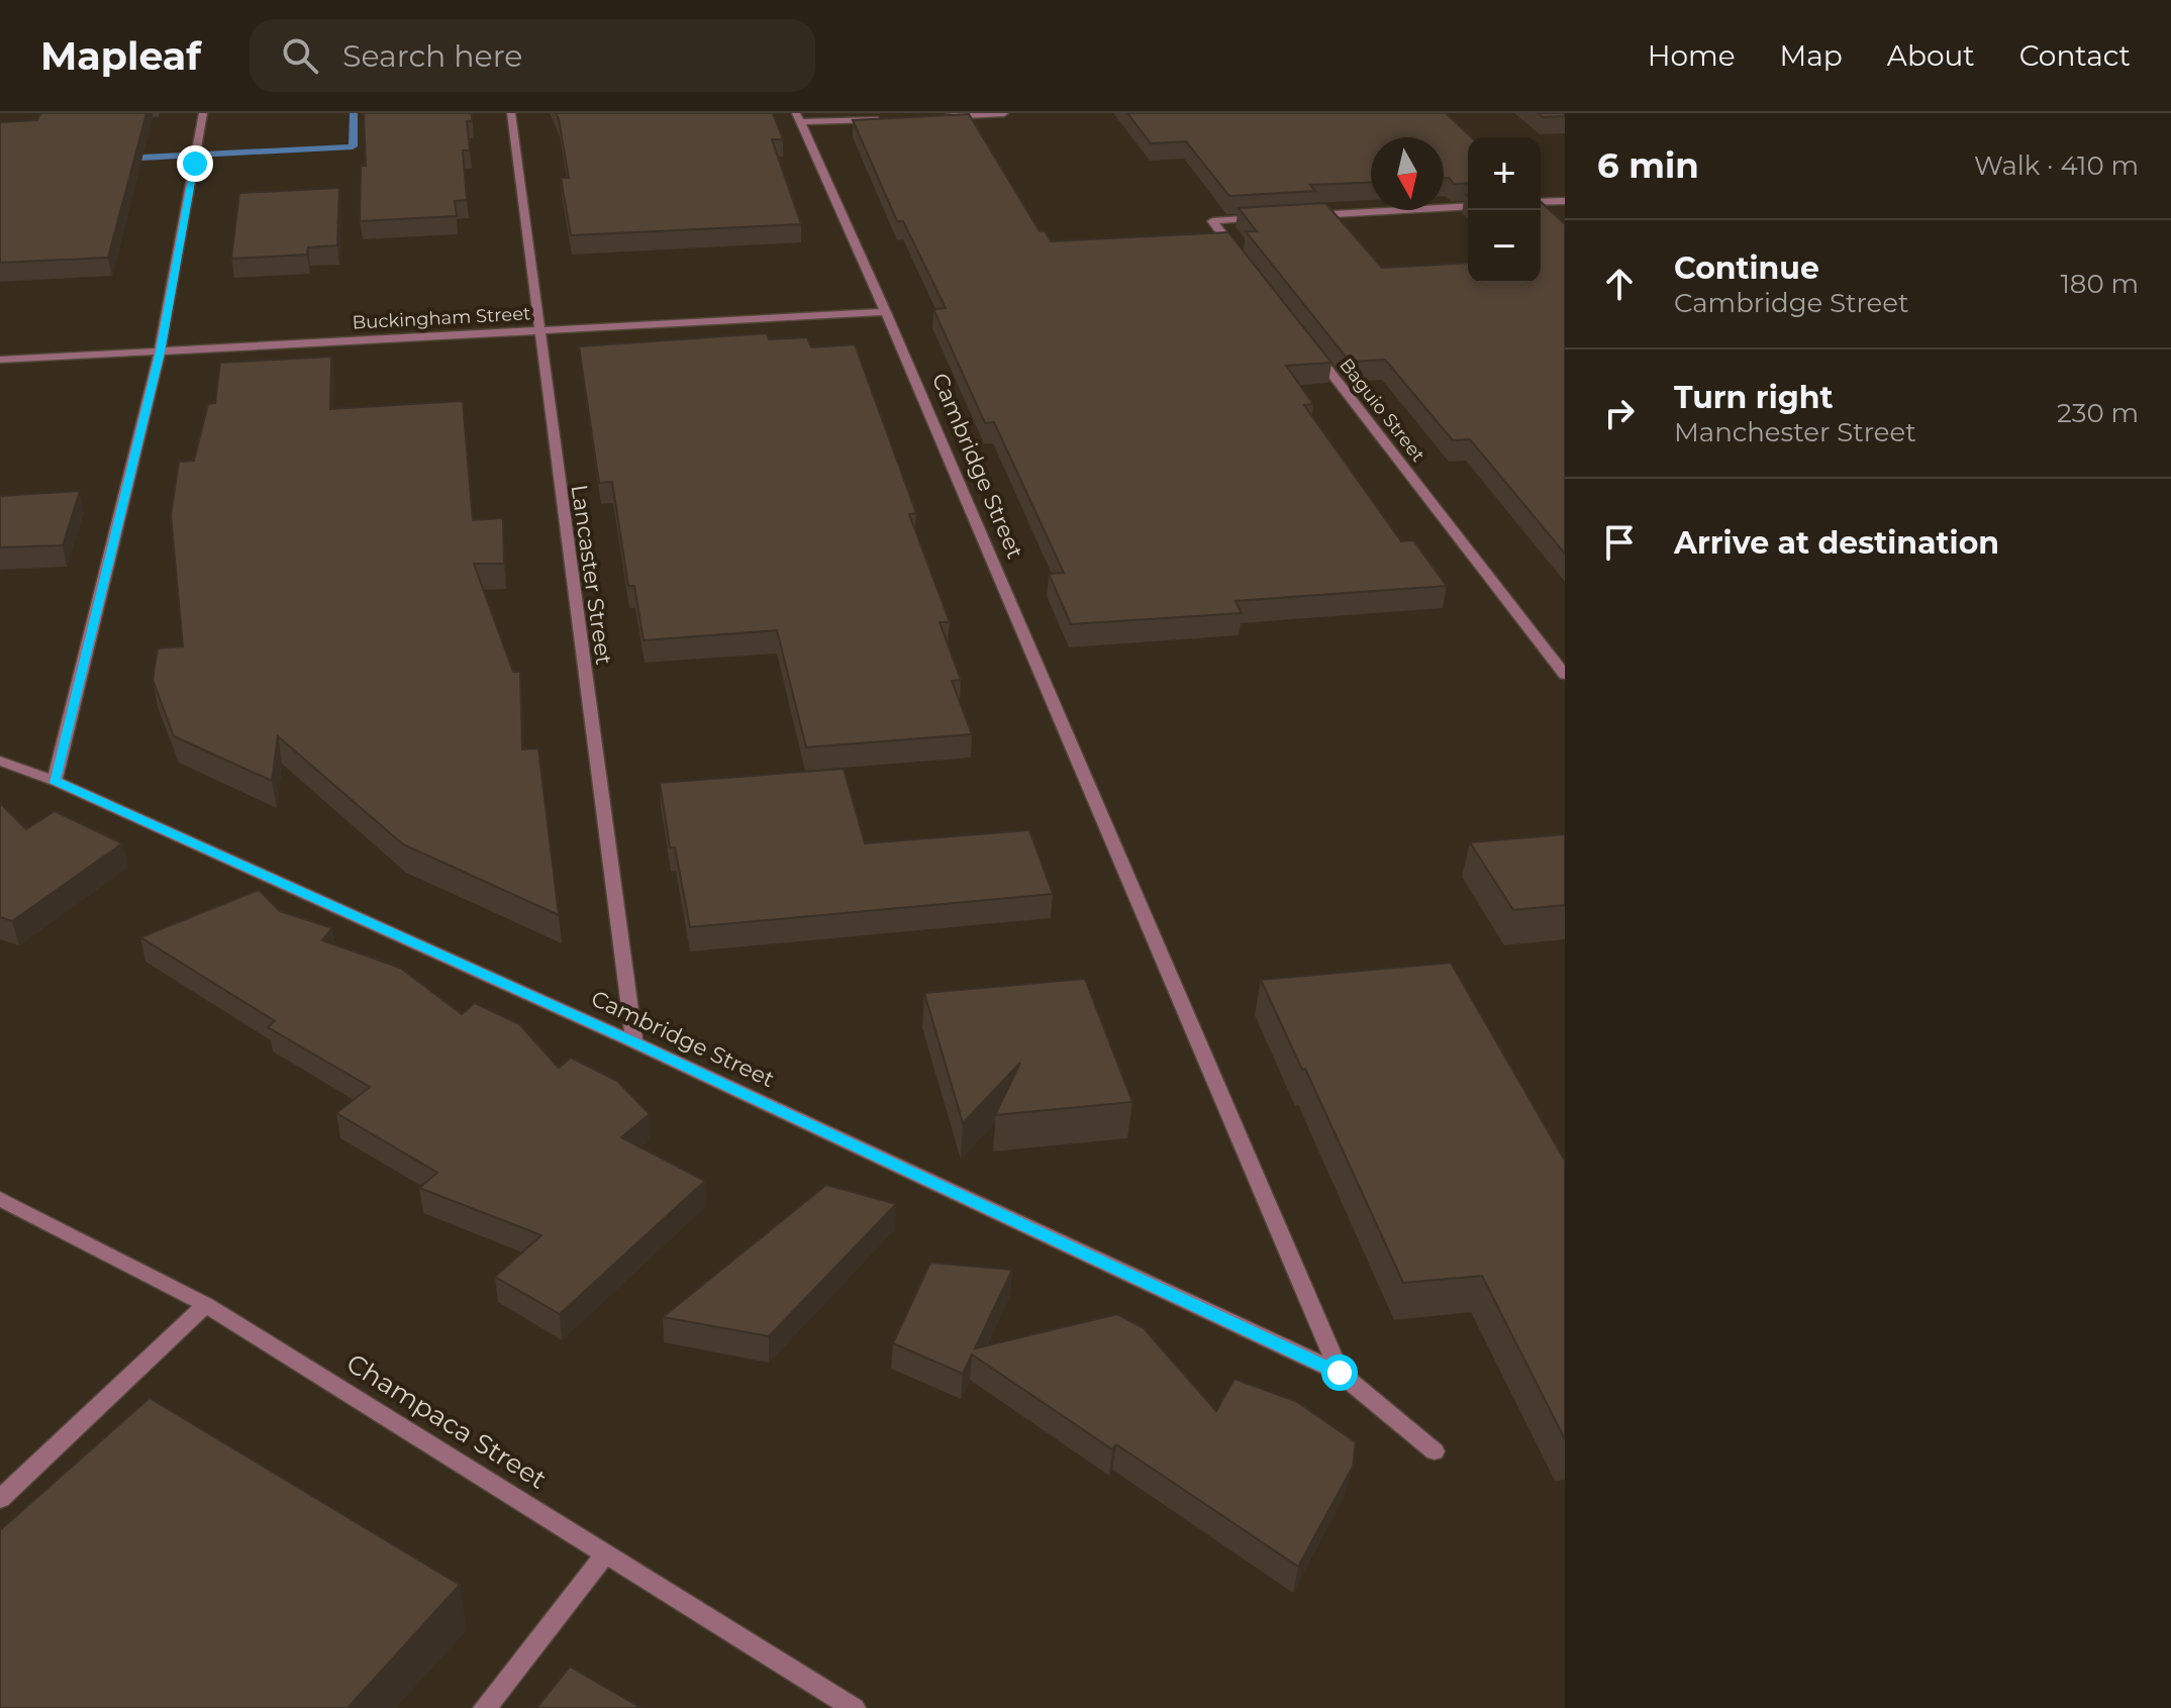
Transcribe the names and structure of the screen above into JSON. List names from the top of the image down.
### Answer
{
  "streets": {
    "street": [
      "Buckingham Street",
      "Baguio Street",
      "Cambridge Street",
      "Lancaster Street",
      "Champaca Street"
    ]
  },
  "crossings": [
    ["Buckingham Street", "Cambridge Street"],
    ["Buckingham Street", "Lancaster Street"],
    ["Cambridge Street", "Lancaster Street"]
  ],
  "north": "bottom",
  "page": {
    "header": "Mapleaf",
    "search": "Search here",
    "nav": [
      "Home",
      "Map",
      "About",
      "Contact"
    ],
    "heading": ["6 min", "Walk · 410 m"],
    "map_buttons": ["+", "−"],
    "list": [
      ["Continue", "Cambridge Street", "180 m"],
      ["Turn right", "Manchester Street", "230 m"],
      "Arrive at destination"
    ]
  }
}
